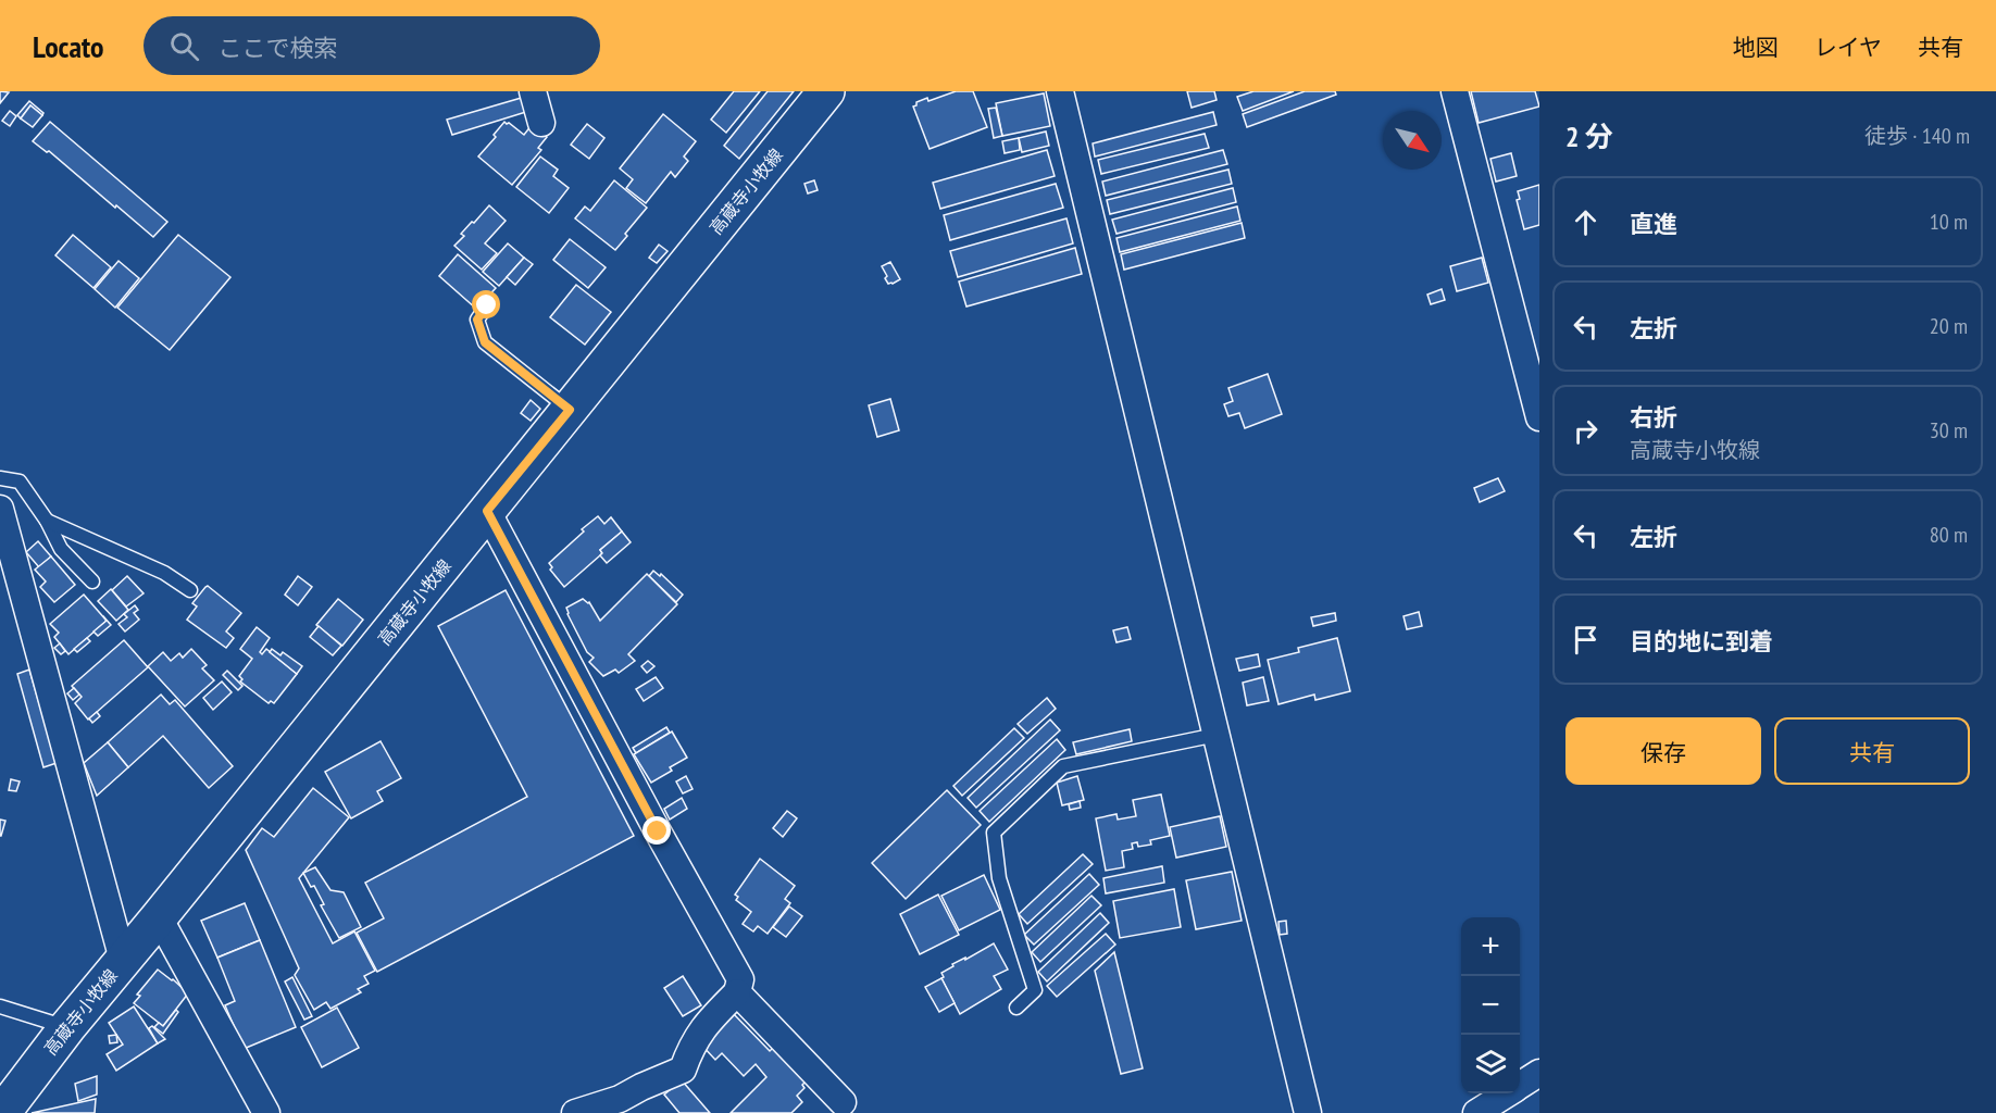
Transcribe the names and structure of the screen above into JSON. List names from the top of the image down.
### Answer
{
  "streets": {
    "main road": ["高蔵寺小牧線"]
  },
  "north": "bottom right",
  "page": {
    "header": "Locato",
    "search": "ここで検索",
    "nav": ["地図", "レイヤ", "共有"],
    "heading": ["2 分", "徒歩 · 140 m"],
    "list": [
      ["直進", "10 m"],
      ["左折", "20 m"],
      ["右折", "高蔵寺小牧線", "30 m"],
      ["左折", "80 m"],
      "目的地に到着"
    ],
    "buttons": ["保存", "共有"],
    "map_buttons": ["+", "−"]
  }
}
